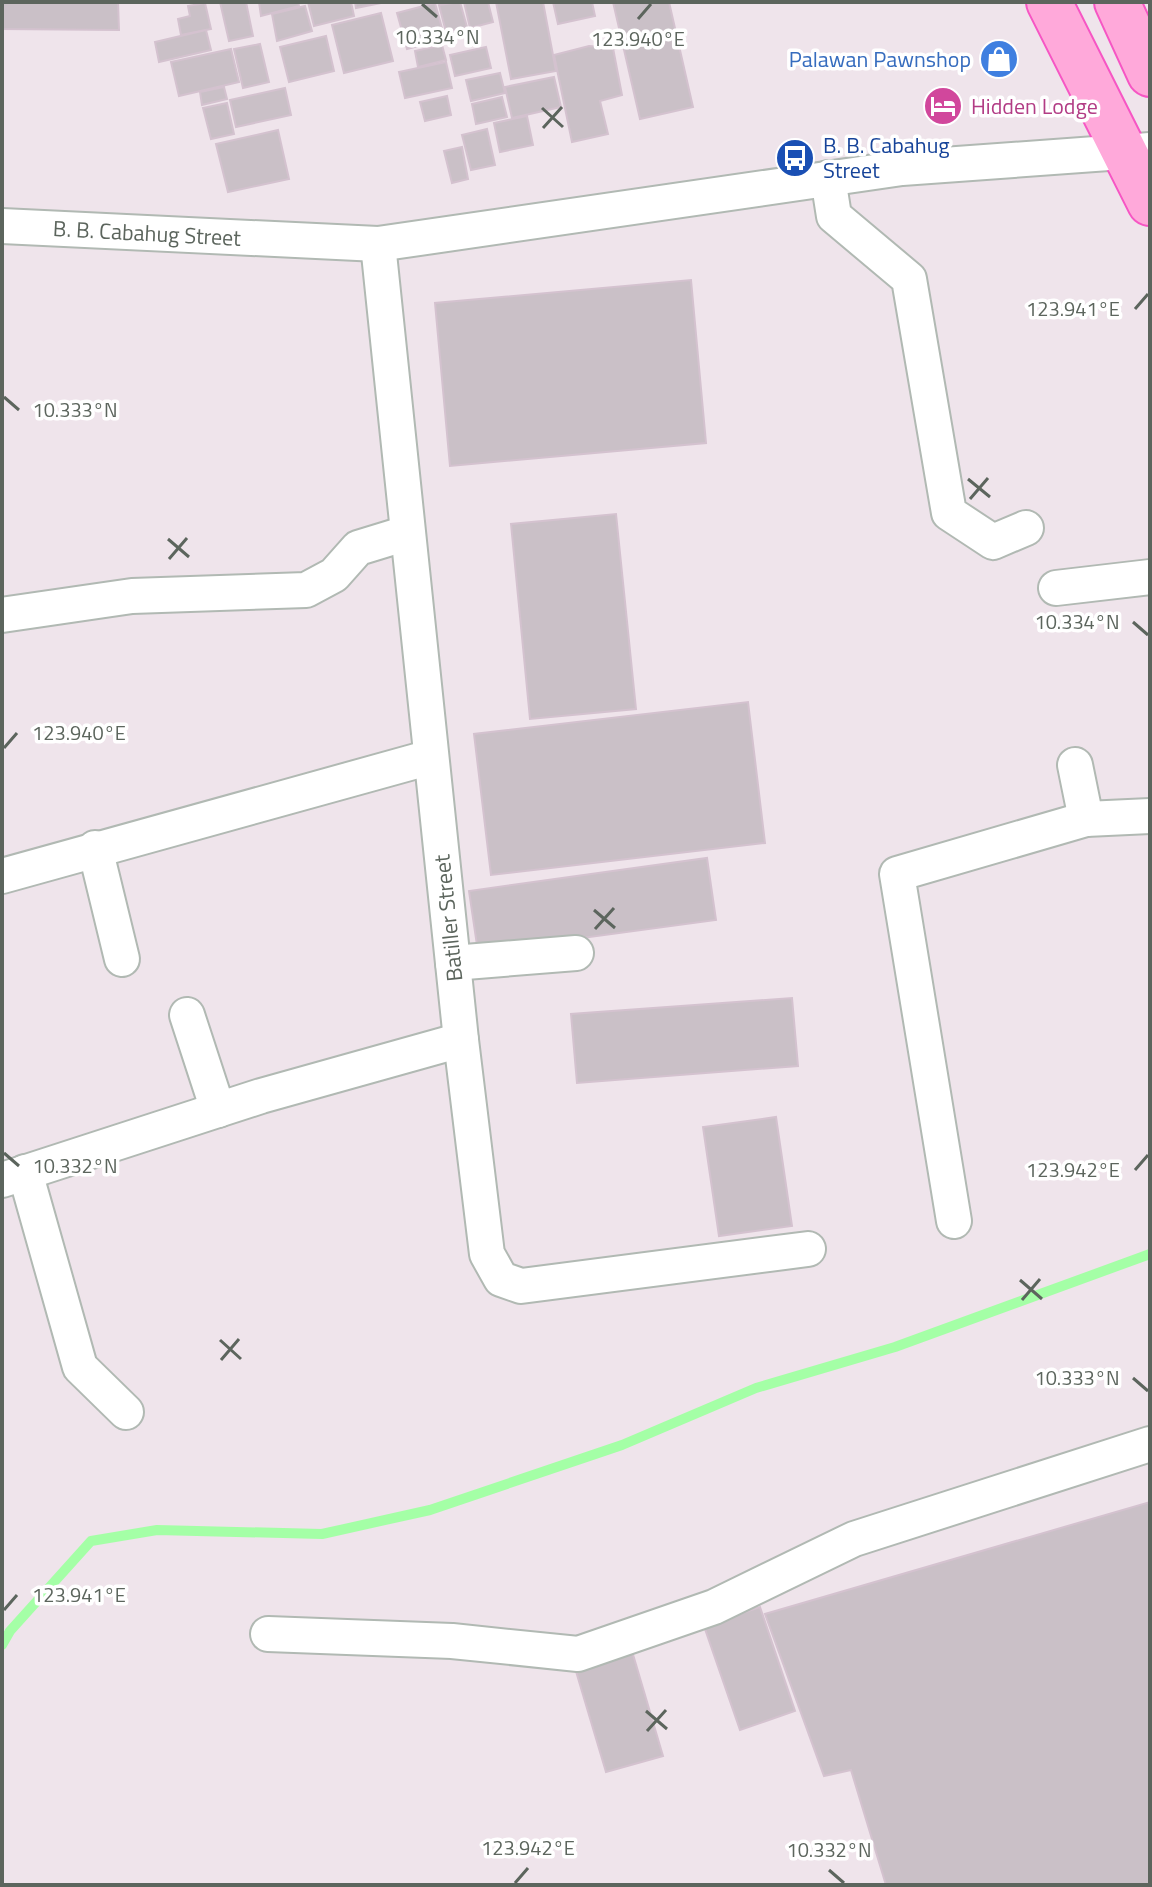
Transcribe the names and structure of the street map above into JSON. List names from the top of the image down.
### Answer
{
  "streets": {
    "street": ["B. B. Cabahug Street", "Batiller Street"]
  },
  "crossings": [
    ["B. B. Cabahug Street", "Batiller Street"]
  ],
  "places": {
    "shop": ["Palawan Pawnshop"],
    "hotel": ["Hidden Lodge"],
    "bus stop": ["B. B. Cabahug Street"]
  },
  "coordinates": [
    "10.334°N",
    "123.940°E",
    "123.941°E",
    "10.333°N",
    "10.332°N",
    "123.942°E"
  ]
}
